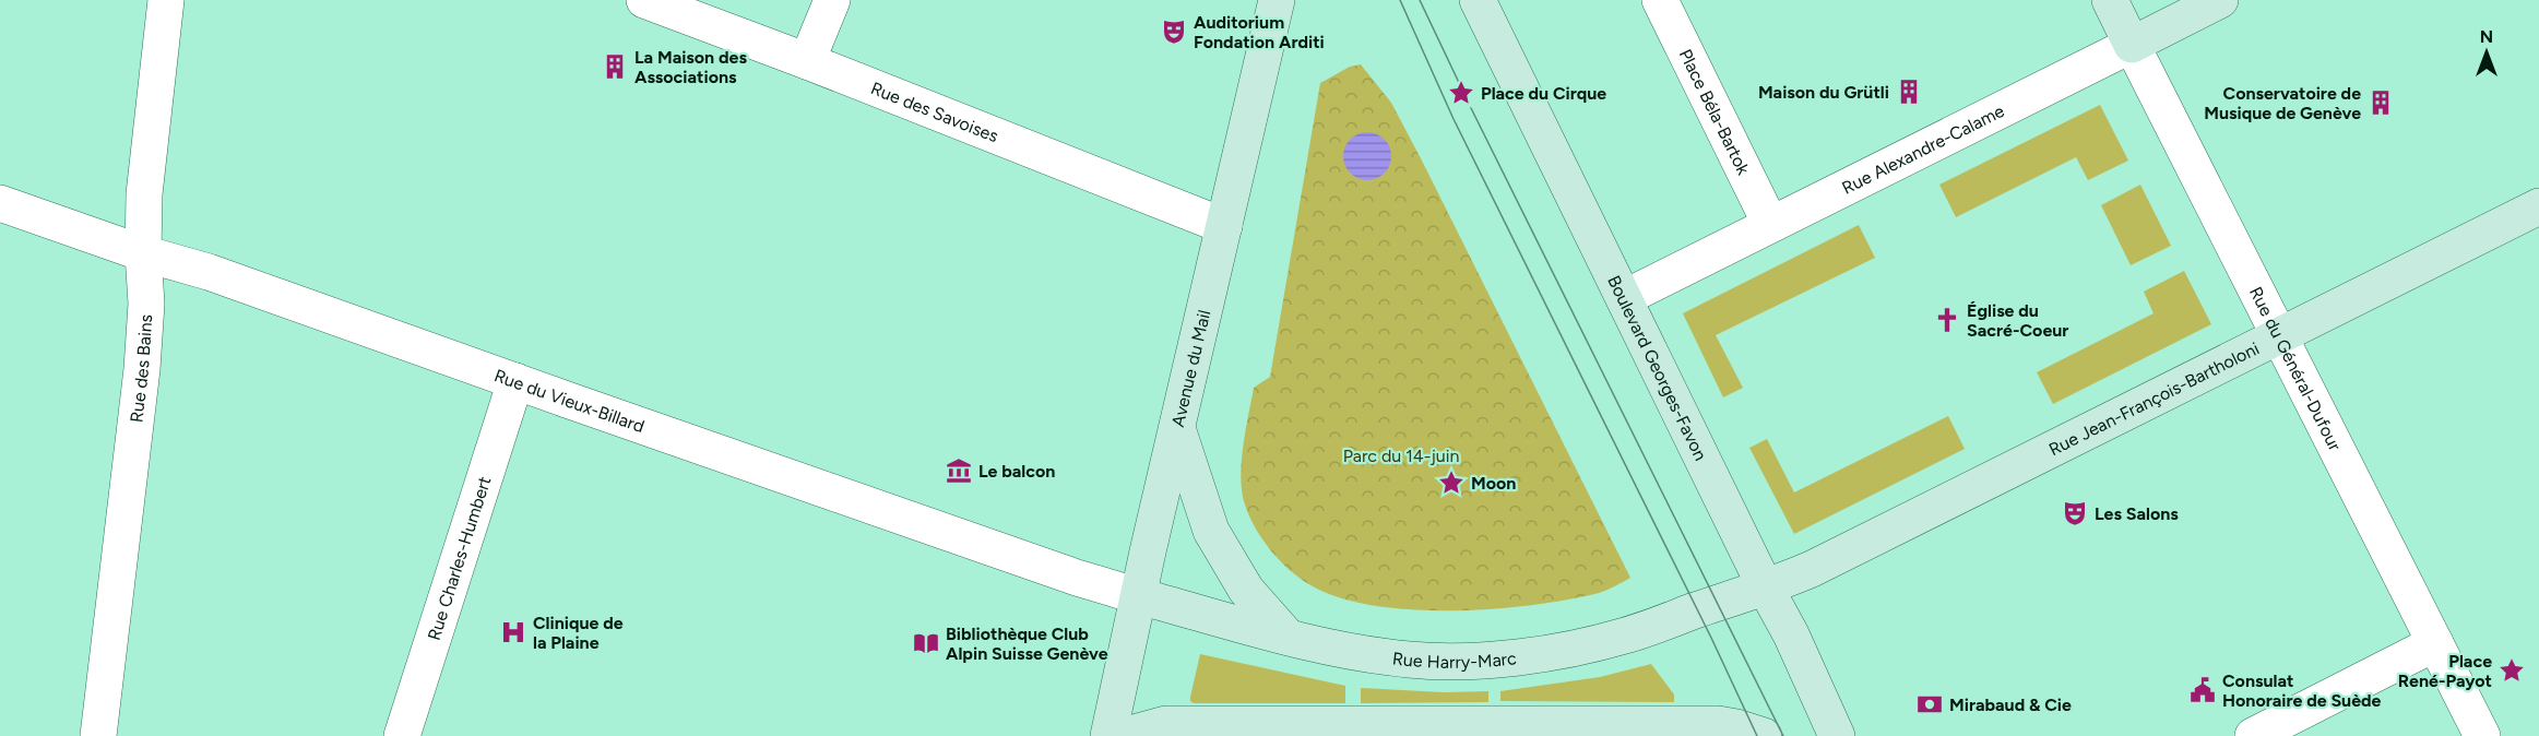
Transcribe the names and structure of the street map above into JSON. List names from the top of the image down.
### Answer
{
  "streets": {
    "main road": [
      "Rue Alexandre-Calame",
      "Avenue du Mail",
      "Boulevard Georges-Favon",
      "Rue du Général-Dufour",
      "Rue Jean-François-Bartholoni",
      "Rue Harry-Marc"
    ],
    "street": [
      "Rue des Savoises",
      "Place Béla-Bartok",
      "Rue des Bains",
      "Rue du Vieux-Billard",
      "Rue Charles-Humbert"
    ]
  },
  "crossings": [
    ["Rue des Savoises", "Avenue du Mail"],
    ["Place Béla-Bartok", "Rue Alexandre-Calame"],
    ["Rue Alexandre-Calame", "Boulevard Georges-Favon"],
    ["Rue Alexandre-Calame", "Rue du Général-Dufour"],
    ["Rue des Bains", "Rue du Vieux-Billard"],
    ["Avenue du Mail", "Rue du Vieux-Billard"],
    ["Avenue du Mail", "Rue Harry-Marc"],
    ["Boulevard Georges-Favon", "Rue Jean-François-Bartholoni"],
    ["Boulevard Georges-Favon", "Rue Harry-Marc"],
    ["Rue du Général-Dufour", "Rue Jean-François-Bartholoni"],
    ["Rue Jean-François-Bartholoni", "Rue Harry-Marc"],
    ["Rue du Vieux-Billard", "Rue Charles-Humbert"],
    ["Rue du Vieux-Billard", "Rue Harry-Marc"]
  ],
  "parks": ["Parc du 14-juin"],
  "places": {
    "theatre": ["Auditorium Fondation Arditi", "Les Salons"],
    "building": ["La Maison des Associations", "Maison du Grütli", "Conservatoire de Musique de Genève"],
    "place": ["Place du Cirque", "Moon", "Place René-Payot"],
    "church": ["Église du Sacré-Coeur"],
    "museum": ["Le balcon"],
    "hospital": ["Clinique de la Plaine"],
    "library": ["Bibliothèque Club Alpin Suisse Genève"],
    "public building": ["Consulat Honoraire de Suède"],
    "bank": ["Mirabaud & Cie"]
  },
  "north": "top"
}
